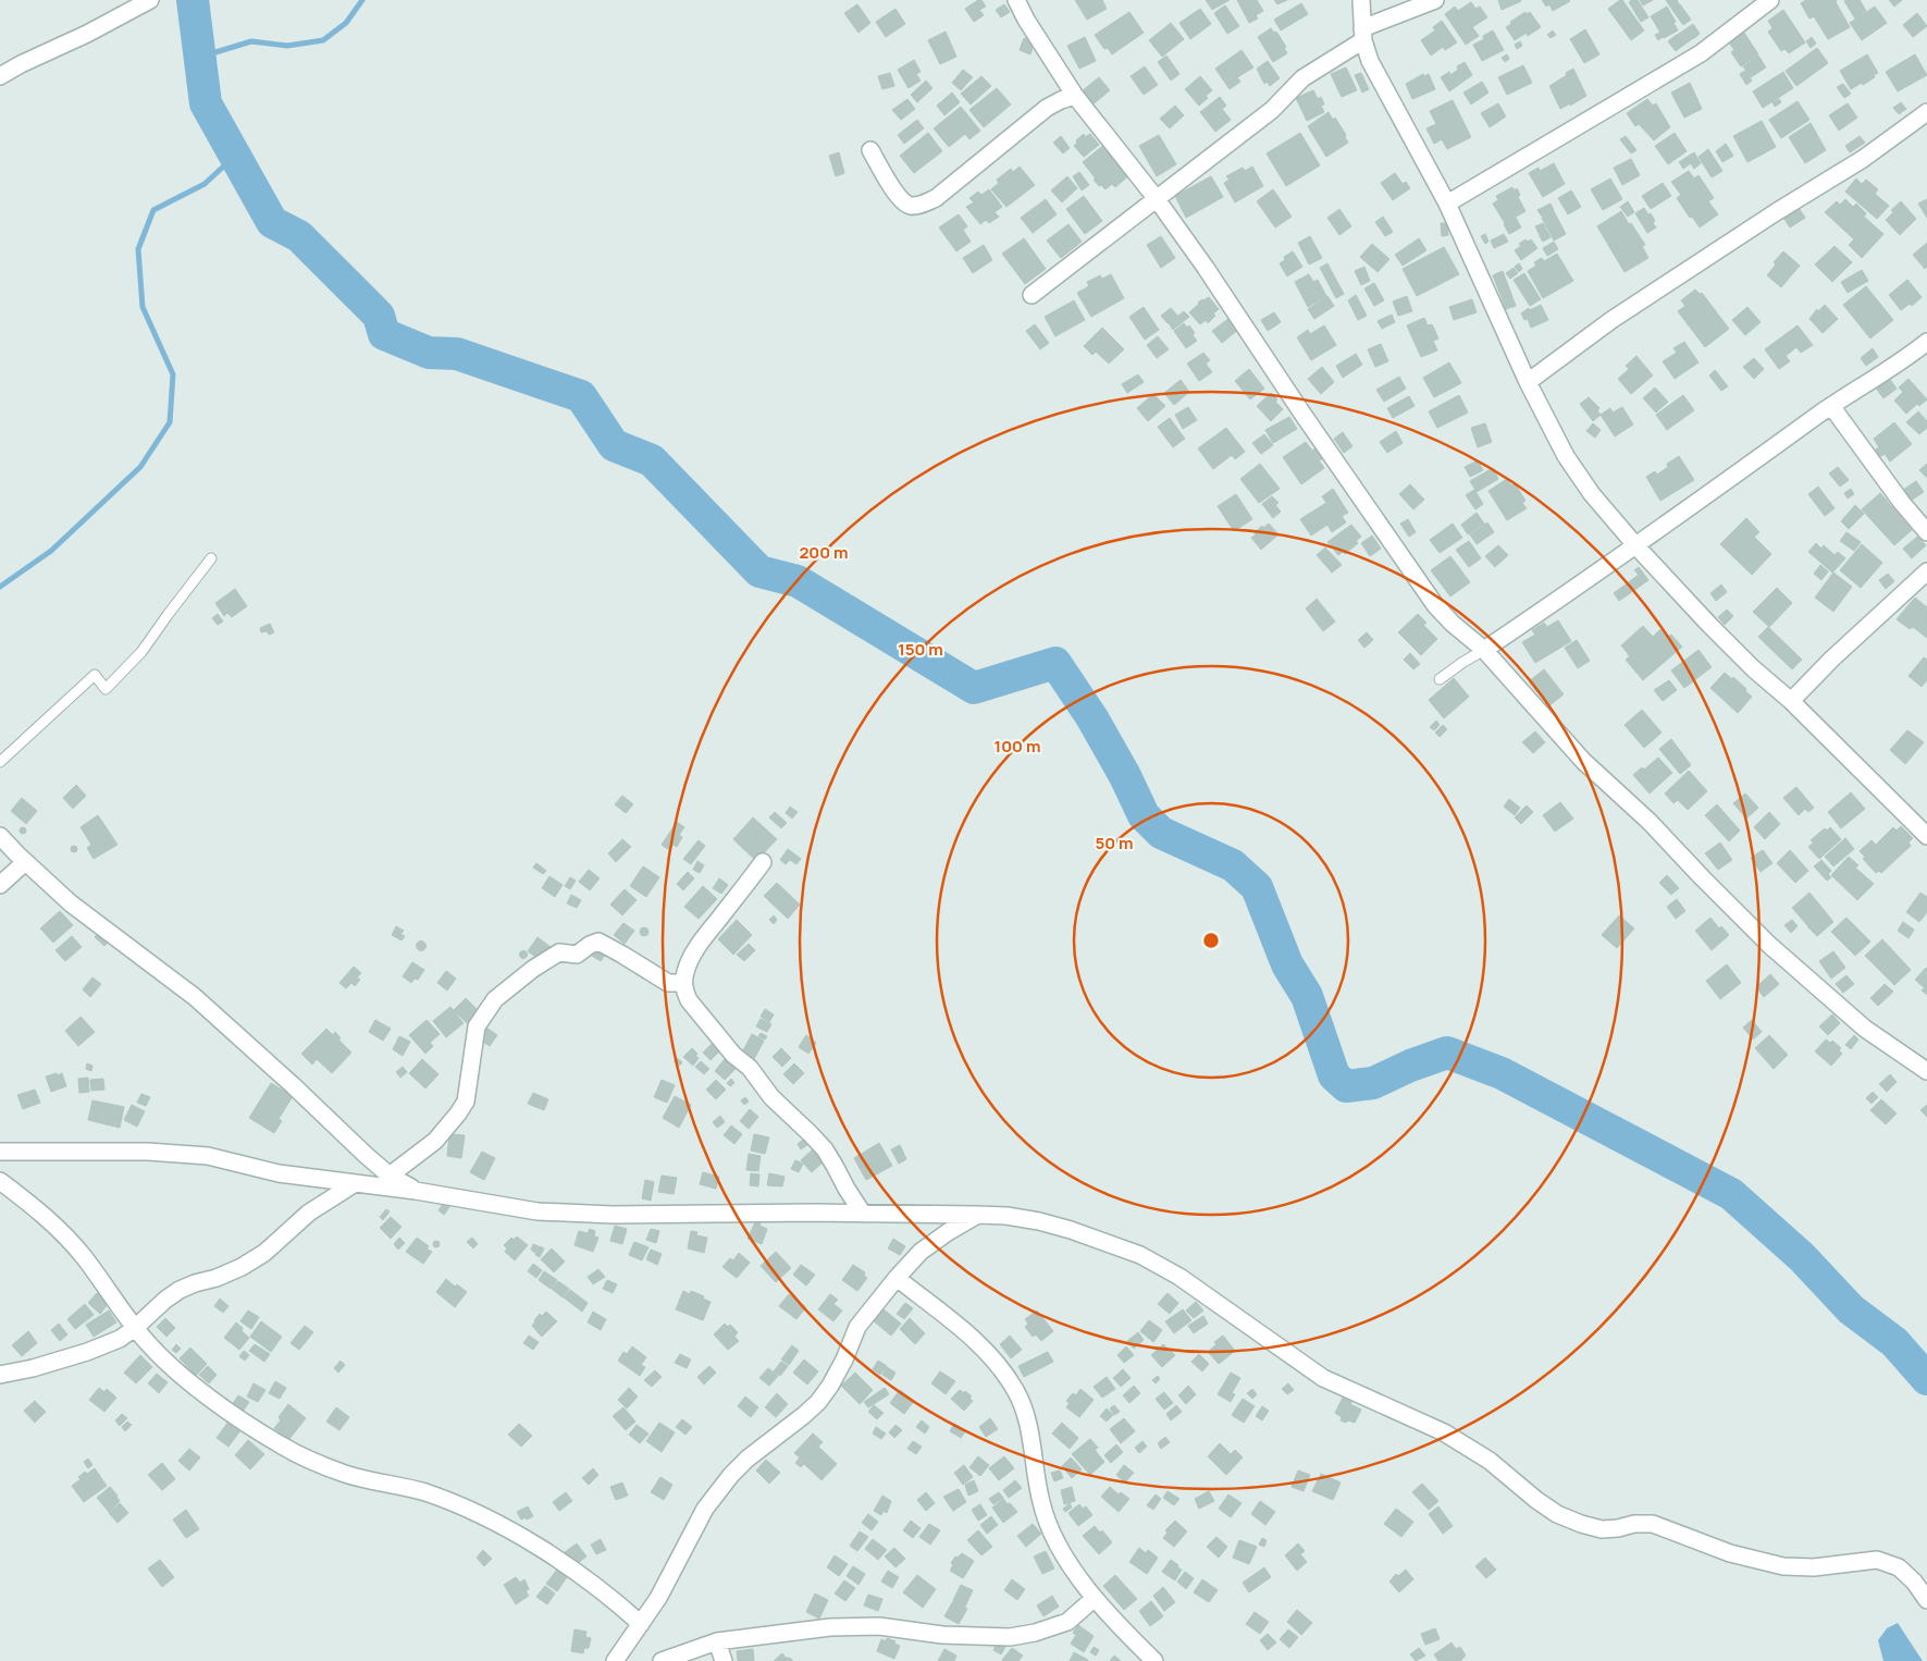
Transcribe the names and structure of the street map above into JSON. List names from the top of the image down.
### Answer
{
  "rings": [
    "200 m",
    "150 m",
    "100 m",
    "50 m"
  ]
}
